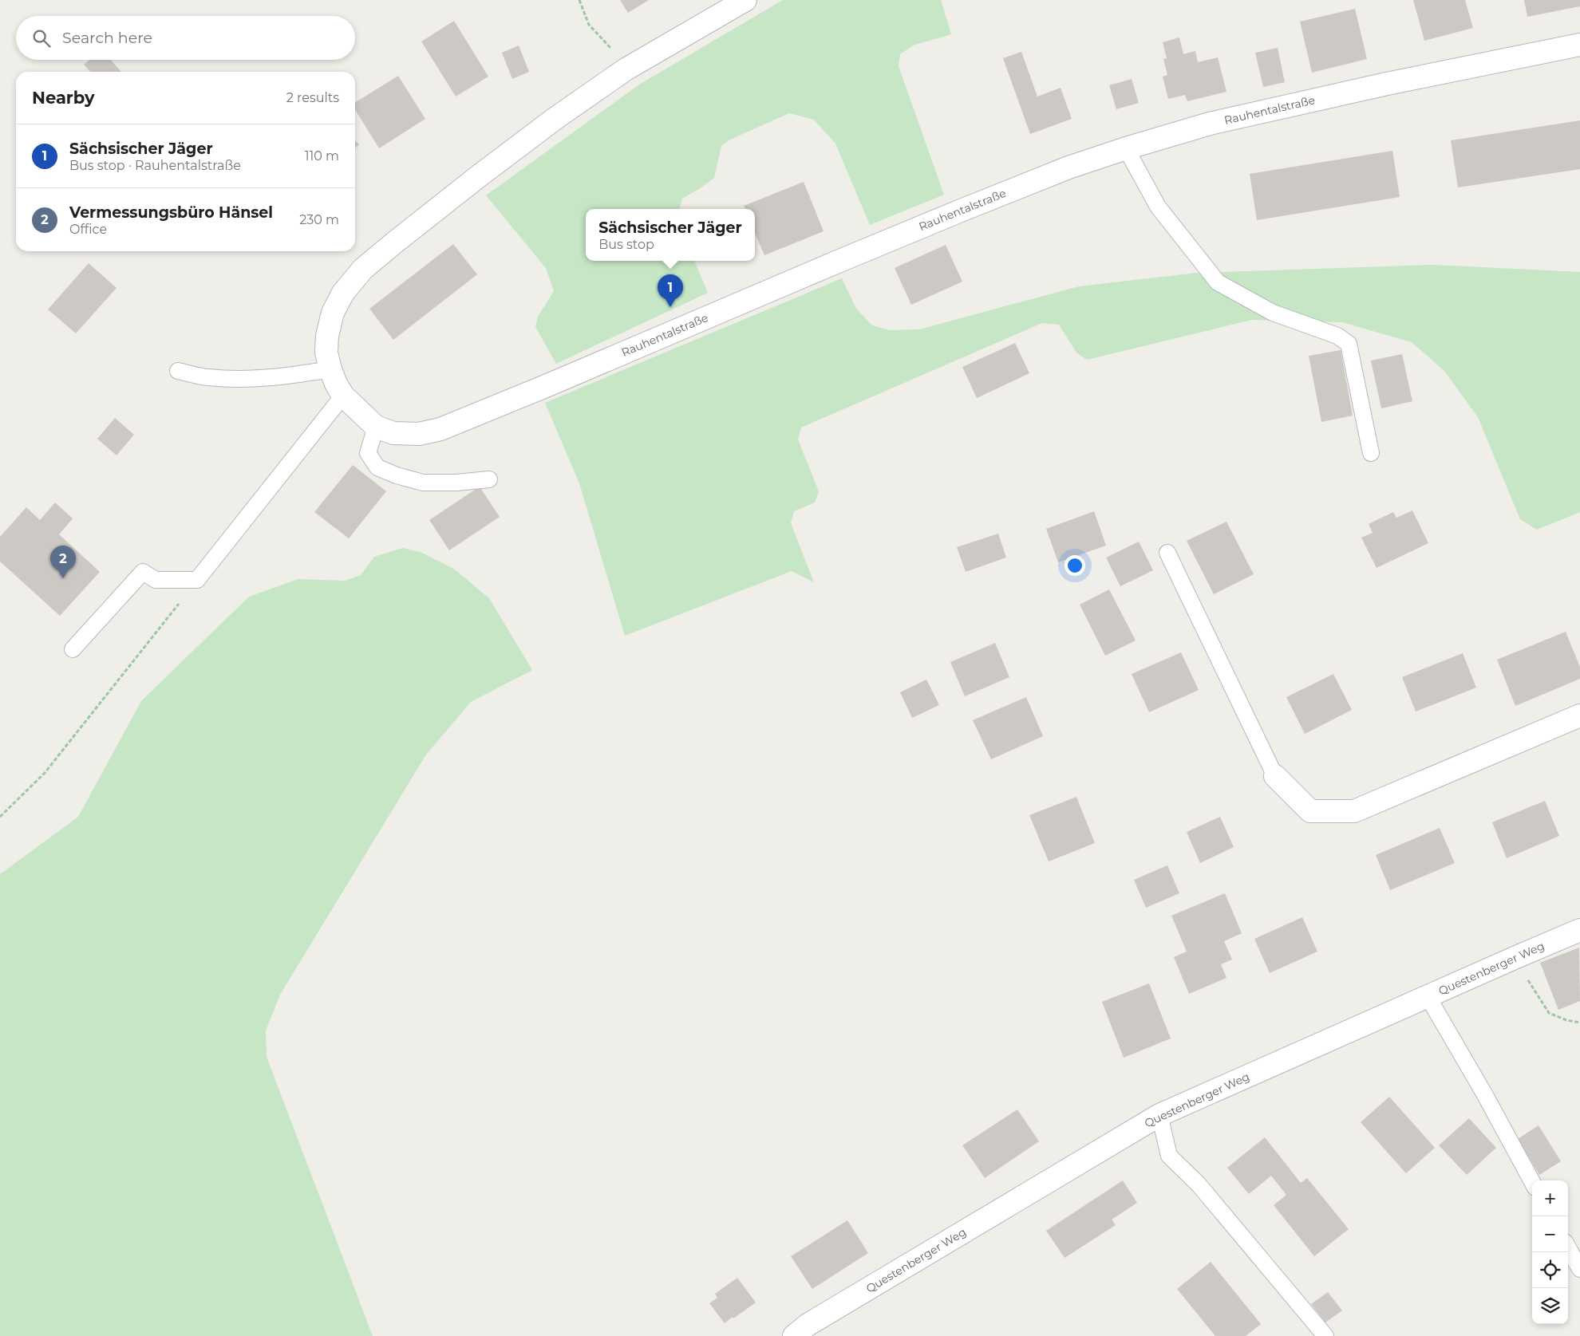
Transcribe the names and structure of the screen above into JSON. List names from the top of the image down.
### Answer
{
  "streets": {
    "street": ["Rauhentalstraße", "Questenberger Weg"]
  },
  "page": {
    "search": "Search here",
    "heading": ["Nearby", "2 results"],
    "list": [
      {
        "mark": "1",
        "name": "Sächsischer Jäger",
        "note": "Bus stop · Rauhentalstraße",
        "value": "110 m"
      },
      {
        "mark": "2",
        "name": "Vermessungsbüro Hänsel",
        "note": "Office",
        "value": "230 m"
      }
    ],
    "popup": ["Sächsischer Jäger", "Bus stop"],
    "pins": ["1", "2"],
    "map_buttons": ["+", "−"]
  }
}
